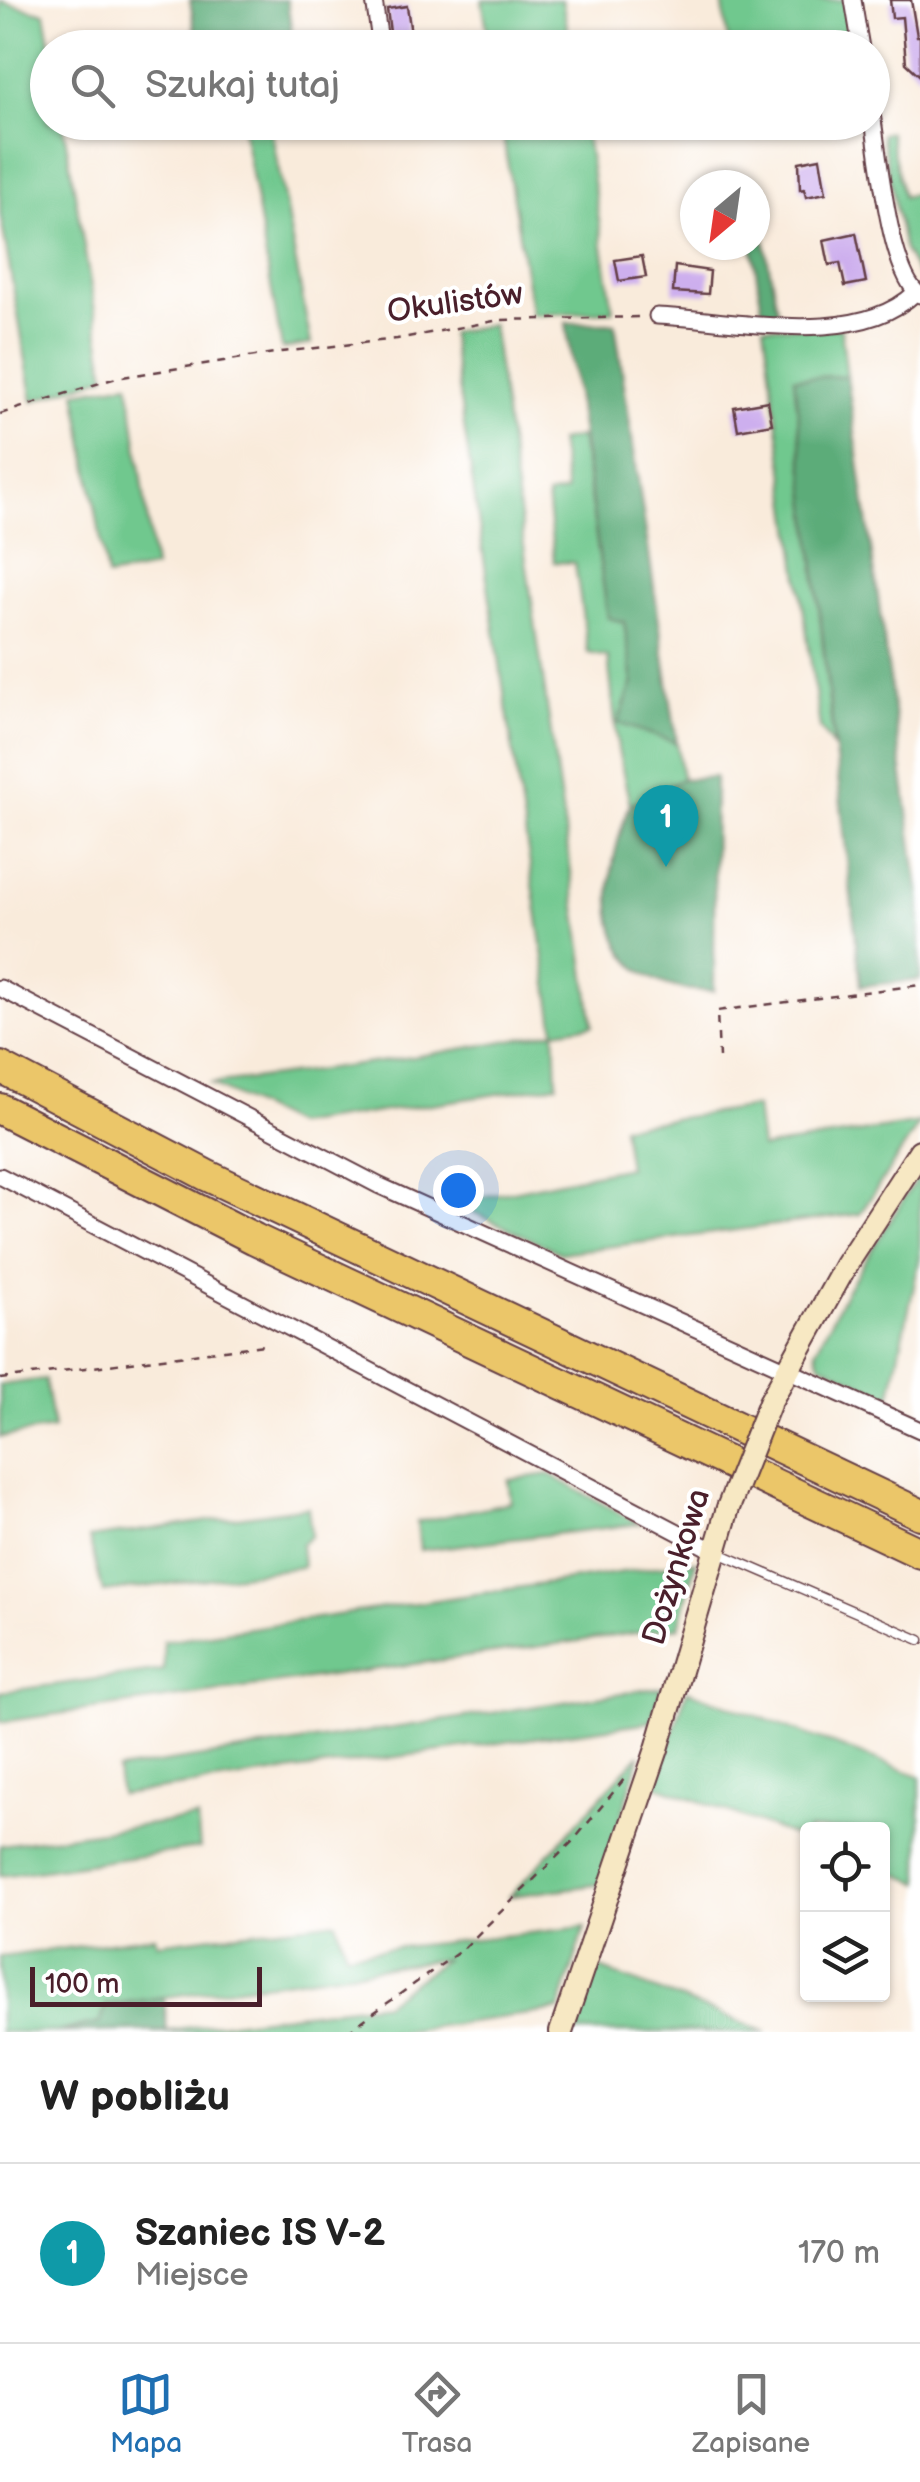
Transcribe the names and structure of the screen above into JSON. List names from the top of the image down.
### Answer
{
  "streets": {
    "street": ["Dożynkowa"],
    "path": ["Okulistów"]
  },
  "scale_bar": "100 m",
  "north": "bottom left",
  "page": {
    "search": "Szukaj tutaj",
    "pins": "1",
    "scale": "100 m",
    "heading": "W pobliżu",
    "list": [
      {
        "mark": "1",
        "name": "Szaniec IS V-2",
        "note": "Miejsce",
        "value": "170 m"
      }
    ],
    "nav": ["Mapa", "Trasa", "Zapisane"]
  }
}
